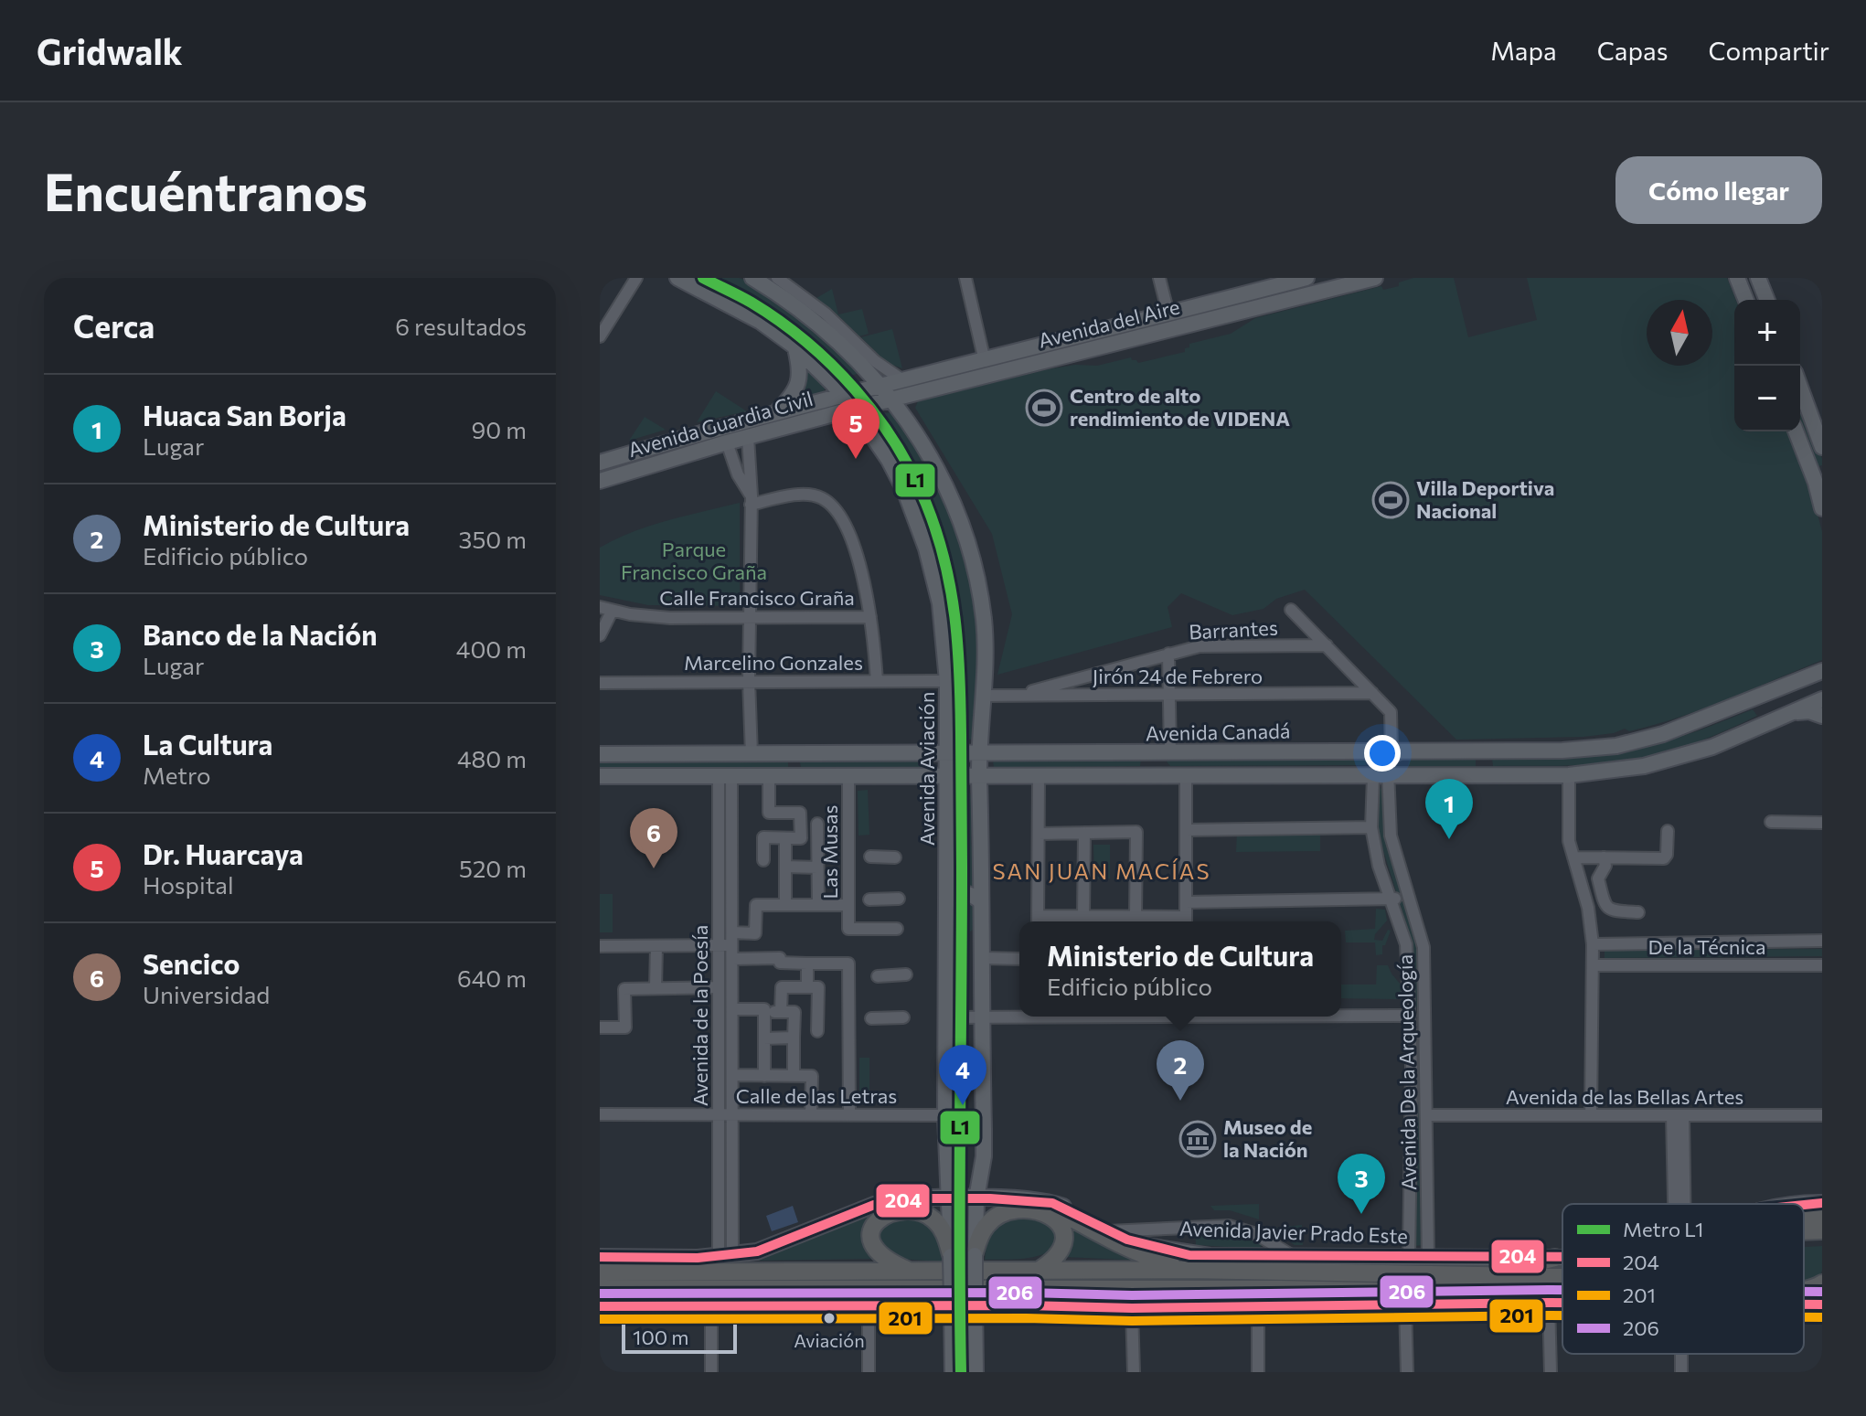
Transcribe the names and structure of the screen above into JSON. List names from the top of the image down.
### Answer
{
  "streets": {
    "highway": ["Avenida Javier Prado Este"],
    "main road": [
      "Avenida del Aire",
      "Avenida Guardia Civil",
      "Avenida Canadá",
      "Avenida Aviación"
    ],
    "street": [
      "Calle Francisco Graña",
      "Barrantes",
      "Marcelino Gonzales",
      "Jirón 24 de Febrero",
      "Las Musas",
      "De la Técnica",
      "Avenida de la Poesía",
      "Avenida De la Arqueología",
      "Calle de las Letras",
      "Avenida de las Bellas Artes"
    ]
  },
  "crossings": [
    ["Avenida del Aire", "Avenida Guardia Civil"],
    ["Avenida del Aire", "Avenida Aviación"],
    ["Avenida Guardia Civil", "Avenida Aviación"],
    ["Barrantes", "Jirón 24 de Febrero"],
    ["Marcelino Gonzales", "Avenida Aviación"],
    ["Avenida Canadá", "Avenida Aviación"],
    ["Avenida Canadá", "Las Musas"],
    ["Avenida Canadá", "Avenida de la Poesía"],
    ["Avenida Canadá", "Avenida De la Arqueología"],
    ["Avenida Aviación", "Calle de las Letras"],
    ["Avenida Aviación", "Avenida Javier Prado Este"],
    ["Avenida de la Poesía", "Calle de las Letras"],
    ["Avenida de la Poesía", "Avenida Javier Prado Este"],
    ["Avenida De la Arqueología", "Avenida de las Bellas Artes"],
    ["Avenida De la Arqueología", "Avenida Javier Prado Este"]
  ],
  "districts": ["SAN JUAN MACÍAS"],
  "parks": ["Parque Francisco Graña"],
  "places": {
    "sports": ["Centro de alto rendimiento de VIDENA", "Villa Deportiva Nacional"],
    "museum": ["Museo de la Nación"],
    "other": ["Aviación"]
  },
  "lines": [
    "metro line L1",
    "transit line 204",
    "transit line 206",
    "transit line 201"
  ],
  "legend": [
    "Metro L1",
    "204",
    "201",
    "206"
  ],
  "scale_bar": "100 m",
  "north": "top",
  "page": {
    "header": "Gridwalk",
    "nav": ["Mapa", "Capas", "Compartir"],
    "buttons": "Cómo llegar",
    "title": "Encuéntranos",
    "heading": ["Cerca", "6 resultados"],
    "map_buttons": ["+", "−"],
    "list": [
      {
        "mark": "1",
        "name": "Huaca San Borja",
        "note": "Lugar",
        "value": "90 m"
      },
      {
        "mark": "2",
        "name": "Ministerio de Cultura",
        "note": "Edificio público",
        "value": "350 m"
      },
      {
        "mark": "3",
        "name": "Banco de la Nación",
        "note": "Lugar",
        "value": "400 m"
      },
      {
        "mark": "4",
        "name": "La Cultura",
        "note": "Metro",
        "value": "480 m"
      },
      {
        "mark": "5",
        "name": "Dr. Huarcaya",
        "note": "Hospital",
        "value": "520 m"
      },
      {
        "mark": "6",
        "name": "Sencico",
        "note": "Universidad",
        "value": "640 m"
      }
    ],
    "pins": [
      "5",
      "1",
      "6",
      "2",
      "4",
      "3"
    ],
    "popup": ["Ministerio de Cultura", "Edificio público"],
    "scale": "100 m"
  }
}
